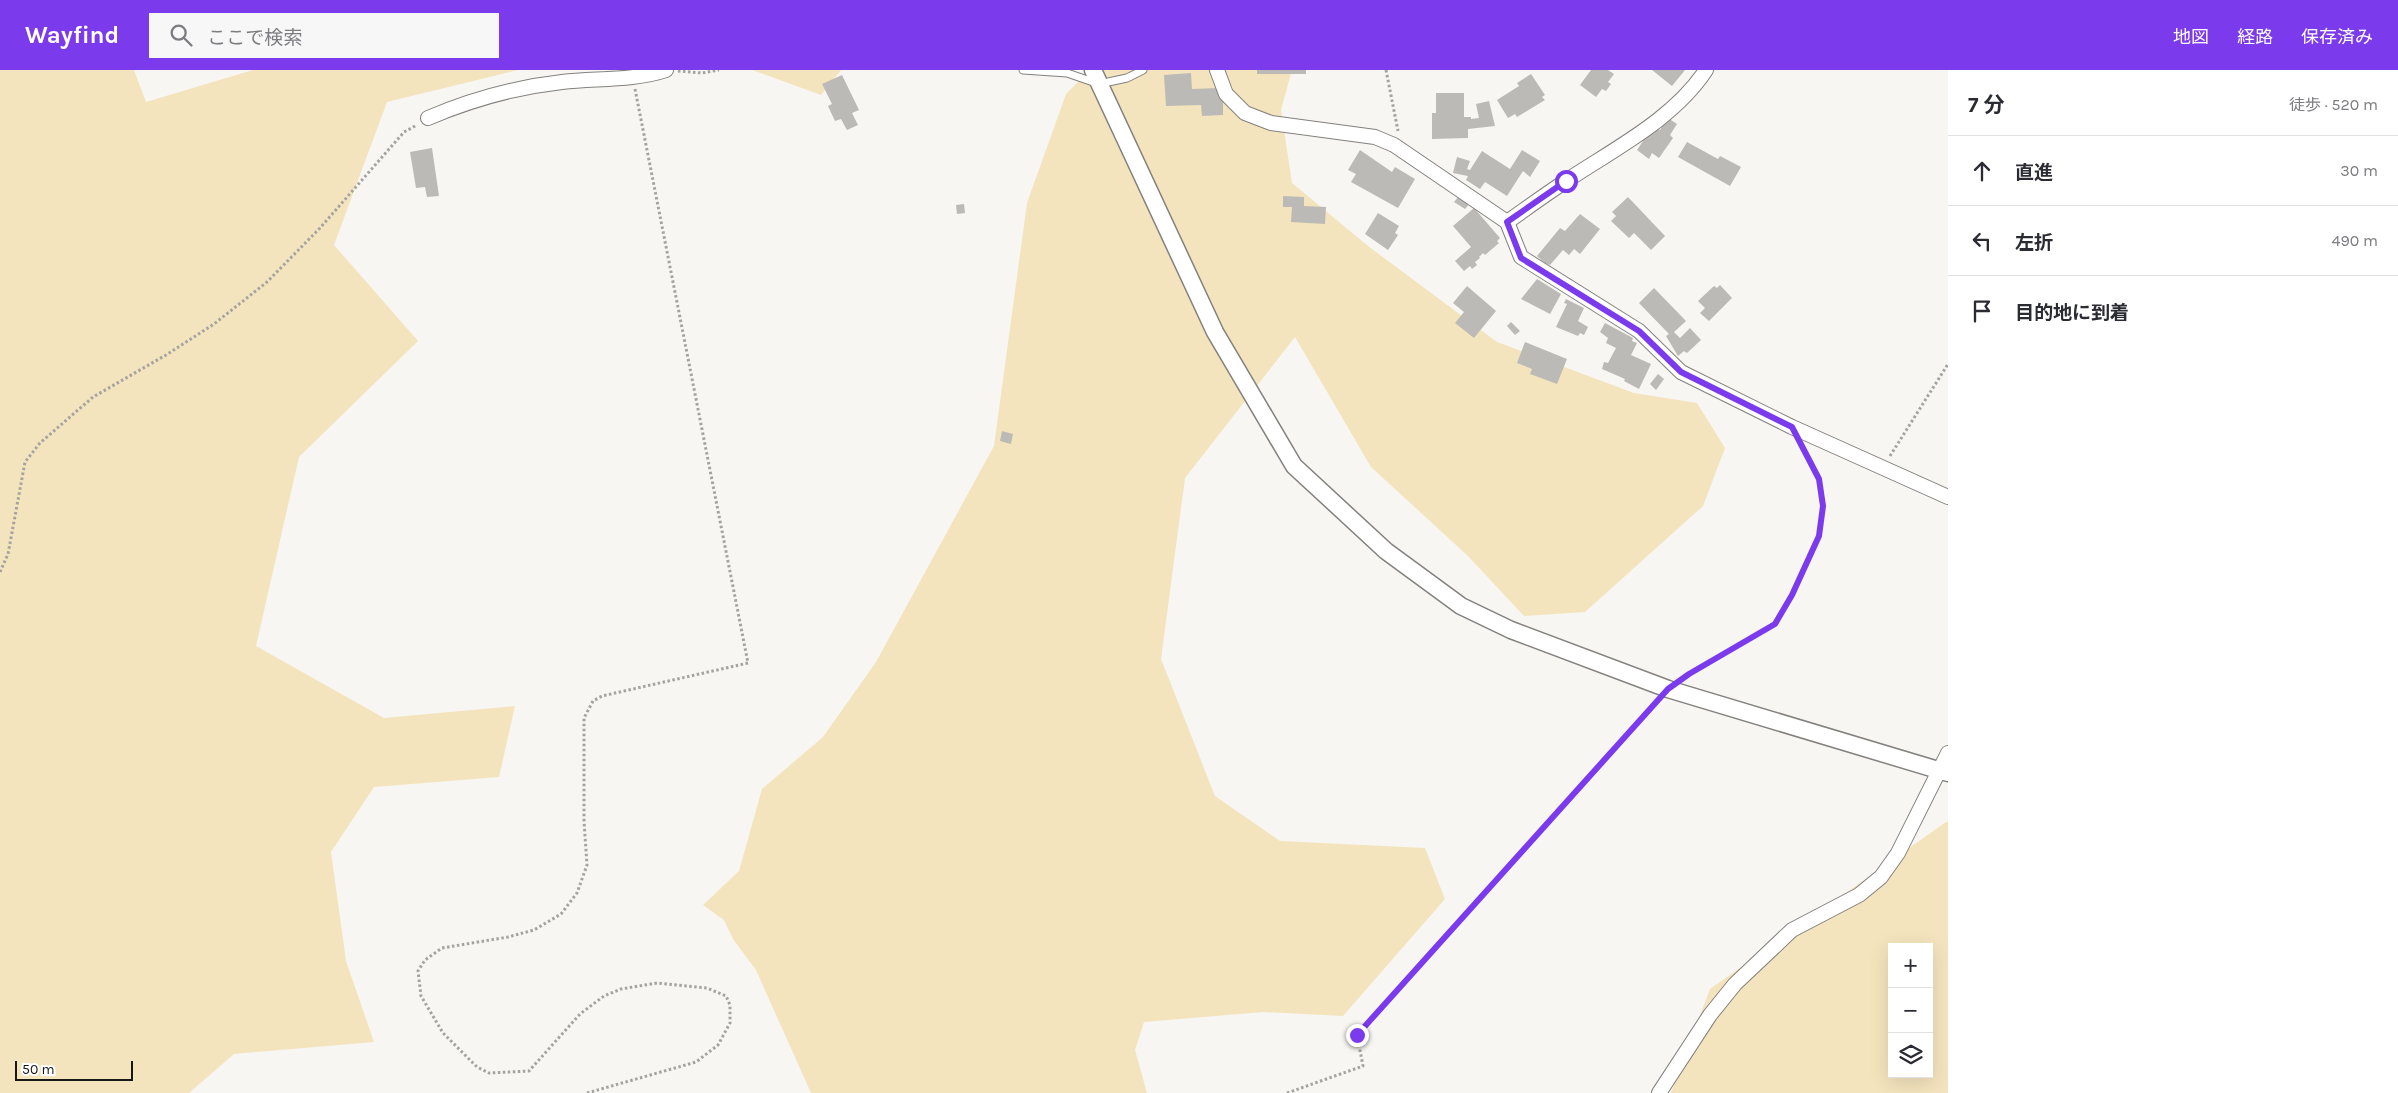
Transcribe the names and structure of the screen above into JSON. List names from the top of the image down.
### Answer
{
  "scale_bar": "50 m",
  "page": {
    "header": "Wayfind",
    "search": "ここで検索",
    "nav": ["地図", "経路", "保存済み"],
    "heading": ["7 分", "徒歩 · 520 m"],
    "list": [
      ["直進", "30 m"],
      ["左折", "490 m"],
      "目的地に到着"
    ],
    "map_buttons": ["+", "−"],
    "scale": "50 m"
  }
}
